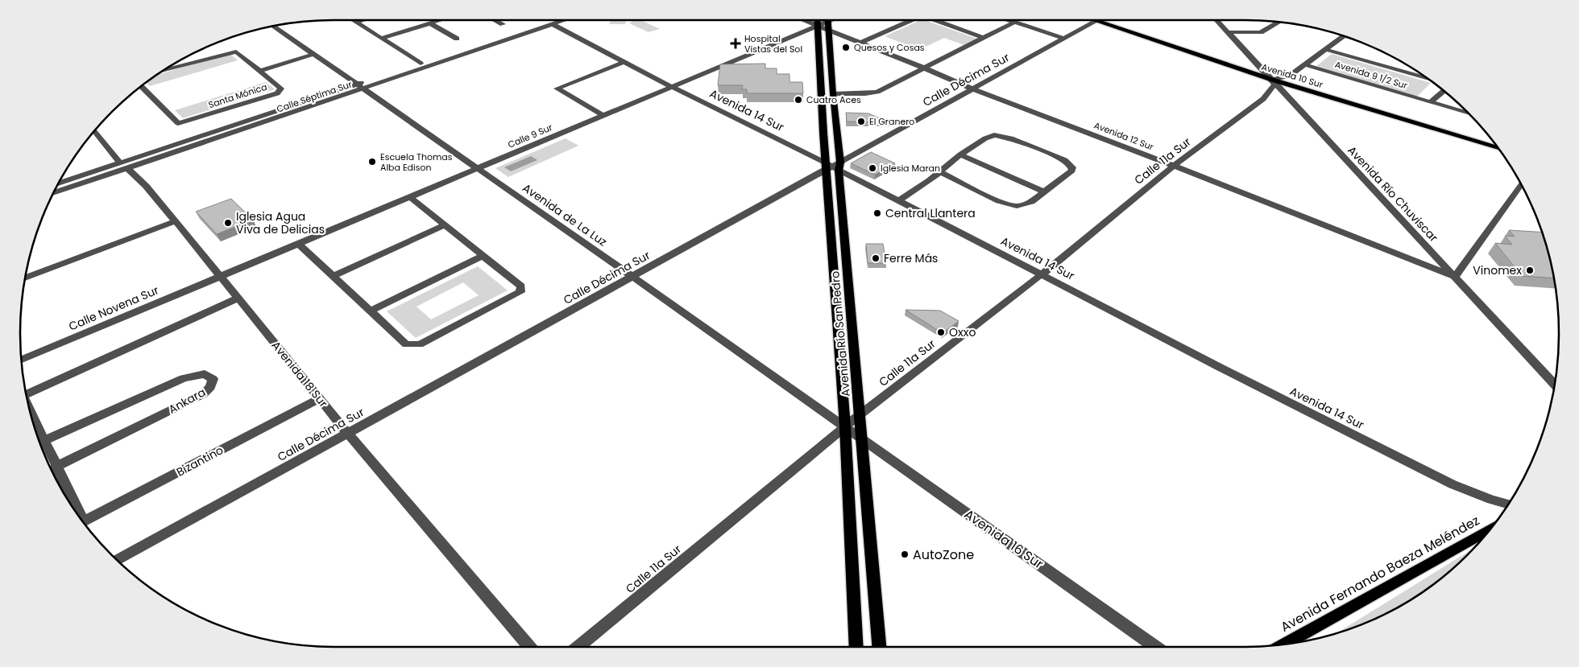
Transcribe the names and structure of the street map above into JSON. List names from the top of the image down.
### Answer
{
  "streets": {
    "main road": ["Avenida 10 Sur", "Avenida Río San Pedro", "Avenida Fernando Baeza Meléndez"],
    "street": [
      "Avenida 9 1/2 Sur",
      "Calle Décima Sur",
      "Santa Mónica",
      "Calle Séptima Sur",
      "Avenida 14 Sur",
      "Calle 9 Sur",
      "Avenida 12 Sur",
      "Calle 11a Sur",
      "Avenida Río Chuviscar",
      "Avenida de La Luz",
      "Calle Novena Sur",
      "Avenida 18 Sur",
      "Ankara",
      "Bizantino",
      "Avenida 16 Sur"
    ]
  },
  "crossings": [
    ["Avenida 10 Sur", "Calle Décima Sur"],
    ["Avenida 10 Sur", "Calle 11a Sur"],
    ["Avenida 10 Sur", "Avenida Río Chuviscar"],
    ["Calle Décima Sur", "Avenida 14 Sur"],
    ["Calle Décima Sur", "Avenida 12 Sur"],
    ["Calle Décima Sur", "Avenida de La Luz"],
    ["Calle Décima Sur", "Avenida Río San Pedro"],
    ["Calle Décima Sur", "Avenida 18 Sur"],
    ["Calle Séptima Sur", "Avenida 14 Sur"],
    ["Calle Séptima Sur", "Avenida de La Luz"],
    ["Calle Séptima Sur", "Avenida 18 Sur"],
    ["Avenida 14 Sur", "Calle 9 Sur"],
    ["Avenida 14 Sur", "Calle 11a Sur"],
    ["Avenida 14 Sur", "Avenida Río San Pedro"],
    ["Calle 9 Sur", "Avenida 12 Sur"],
    ["Calle 9 Sur", "Avenida de La Luz"],
    ["Calle 9 Sur", "Calle Novena Sur"],
    ["Calle 9 Sur", "Avenida Río San Pedro"],
    ["Calle 9 Sur", "Avenida 18 Sur"],
    ["Avenida 12 Sur", "Calle 11a Sur"],
    ["Avenida 12 Sur", "Avenida Río Chuviscar"],
    ["Avenida 12 Sur", "Avenida Río San Pedro"],
    ["Calle 11a Sur", "Avenida Río Chuviscar"],
    ["Calle 11a Sur", "Avenida de La Luz"],
    ["Calle 11a Sur", "Avenida Río San Pedro"],
    ["Calle 11a Sur", "Avenida 16 Sur"],
    ["Avenida de La Luz", "Avenida Río San Pedro"],
    ["Avenida de La Luz", "Avenida 16 Sur"],
    ["Calle Novena Sur", "Avenida 18 Sur"],
    ["Avenida Río San Pedro", "Avenida 16 Sur"],
    ["Avenida 18 Sur", "Bizantino"]
  ],
  "places": {
    "health": ["Hospital Vistas del Sol"],
    "other": [
      "Quesos y Cosas",
      "Cuatro Aces",
      "El Granero",
      "Escuela Thomas Alba Edison",
      "Iglesia Maran",
      "Central Llantera",
      "Iglesia Agua Viva de Delicias",
      "Ferre Más",
      "Vinomex",
      "Oxxo",
      "AutoZone"
    ]
  }
}
